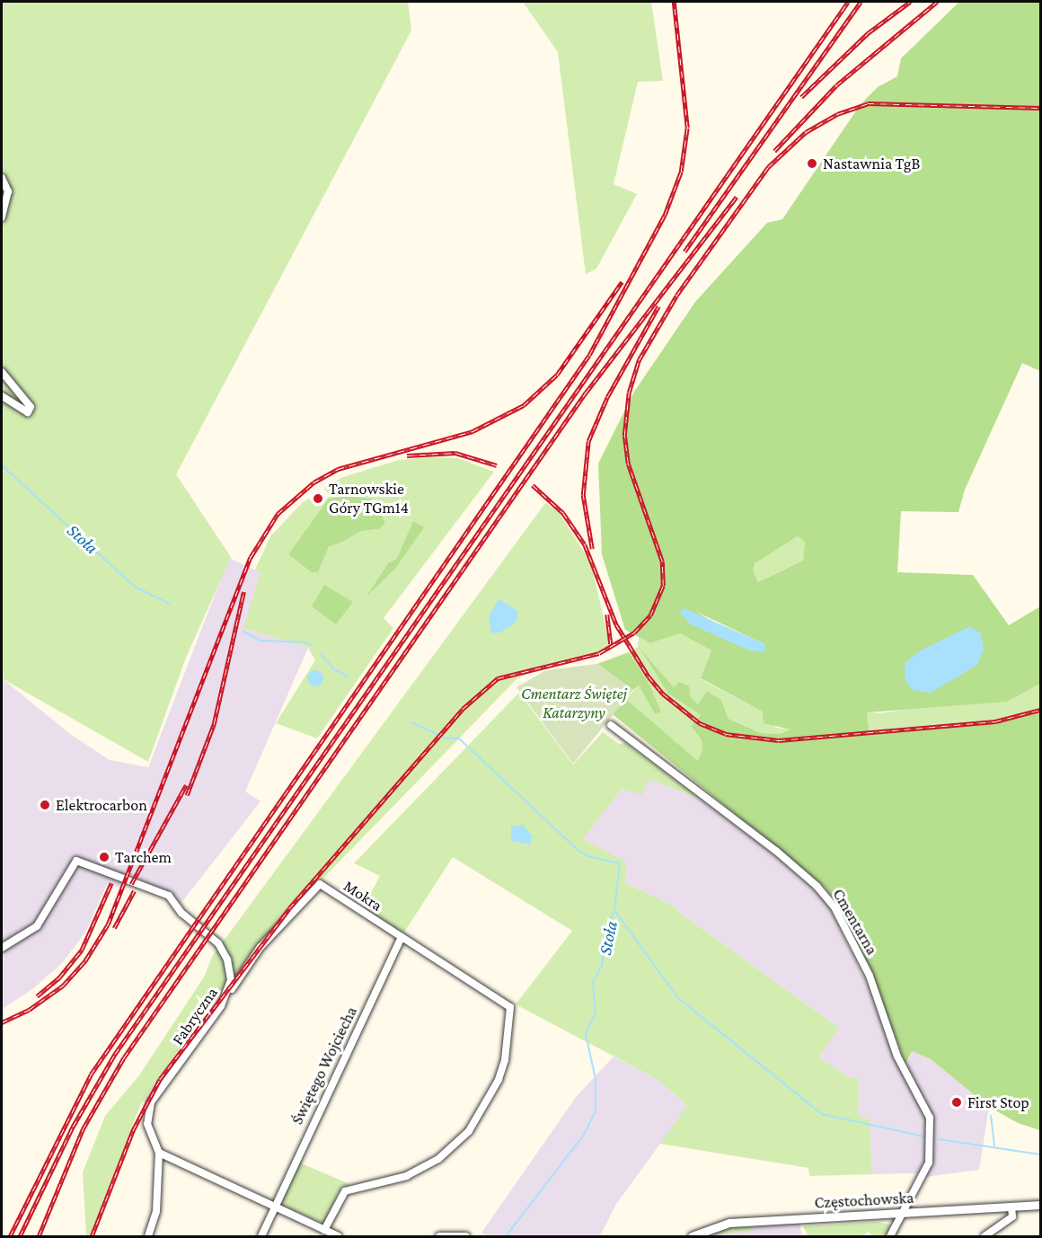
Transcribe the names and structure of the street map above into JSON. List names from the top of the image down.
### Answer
{
  "streets": {
    "street": [
      "Mokra",
      "Cmentarna",
      "Fabryczna",
      "Świętego Wojciecha",
      "Częstochowska"
    ]
  },
  "crossings": [
    ["Mokra", "Fabryczna"],
    ["Mokra", "Świętego Wojciecha"],
    ["Cmentarna", "Częstochowska"]
  ],
  "water": ["Stoła"],
  "parks": ["Cmentarz Świętej Katarzyny"],
  "places": [
    "Nastawnia TgB",
    "Tarnowskie Góry TGm14",
    "Elektrocarbon",
    "Tarchem",
    "First Stop"
  ]
}
